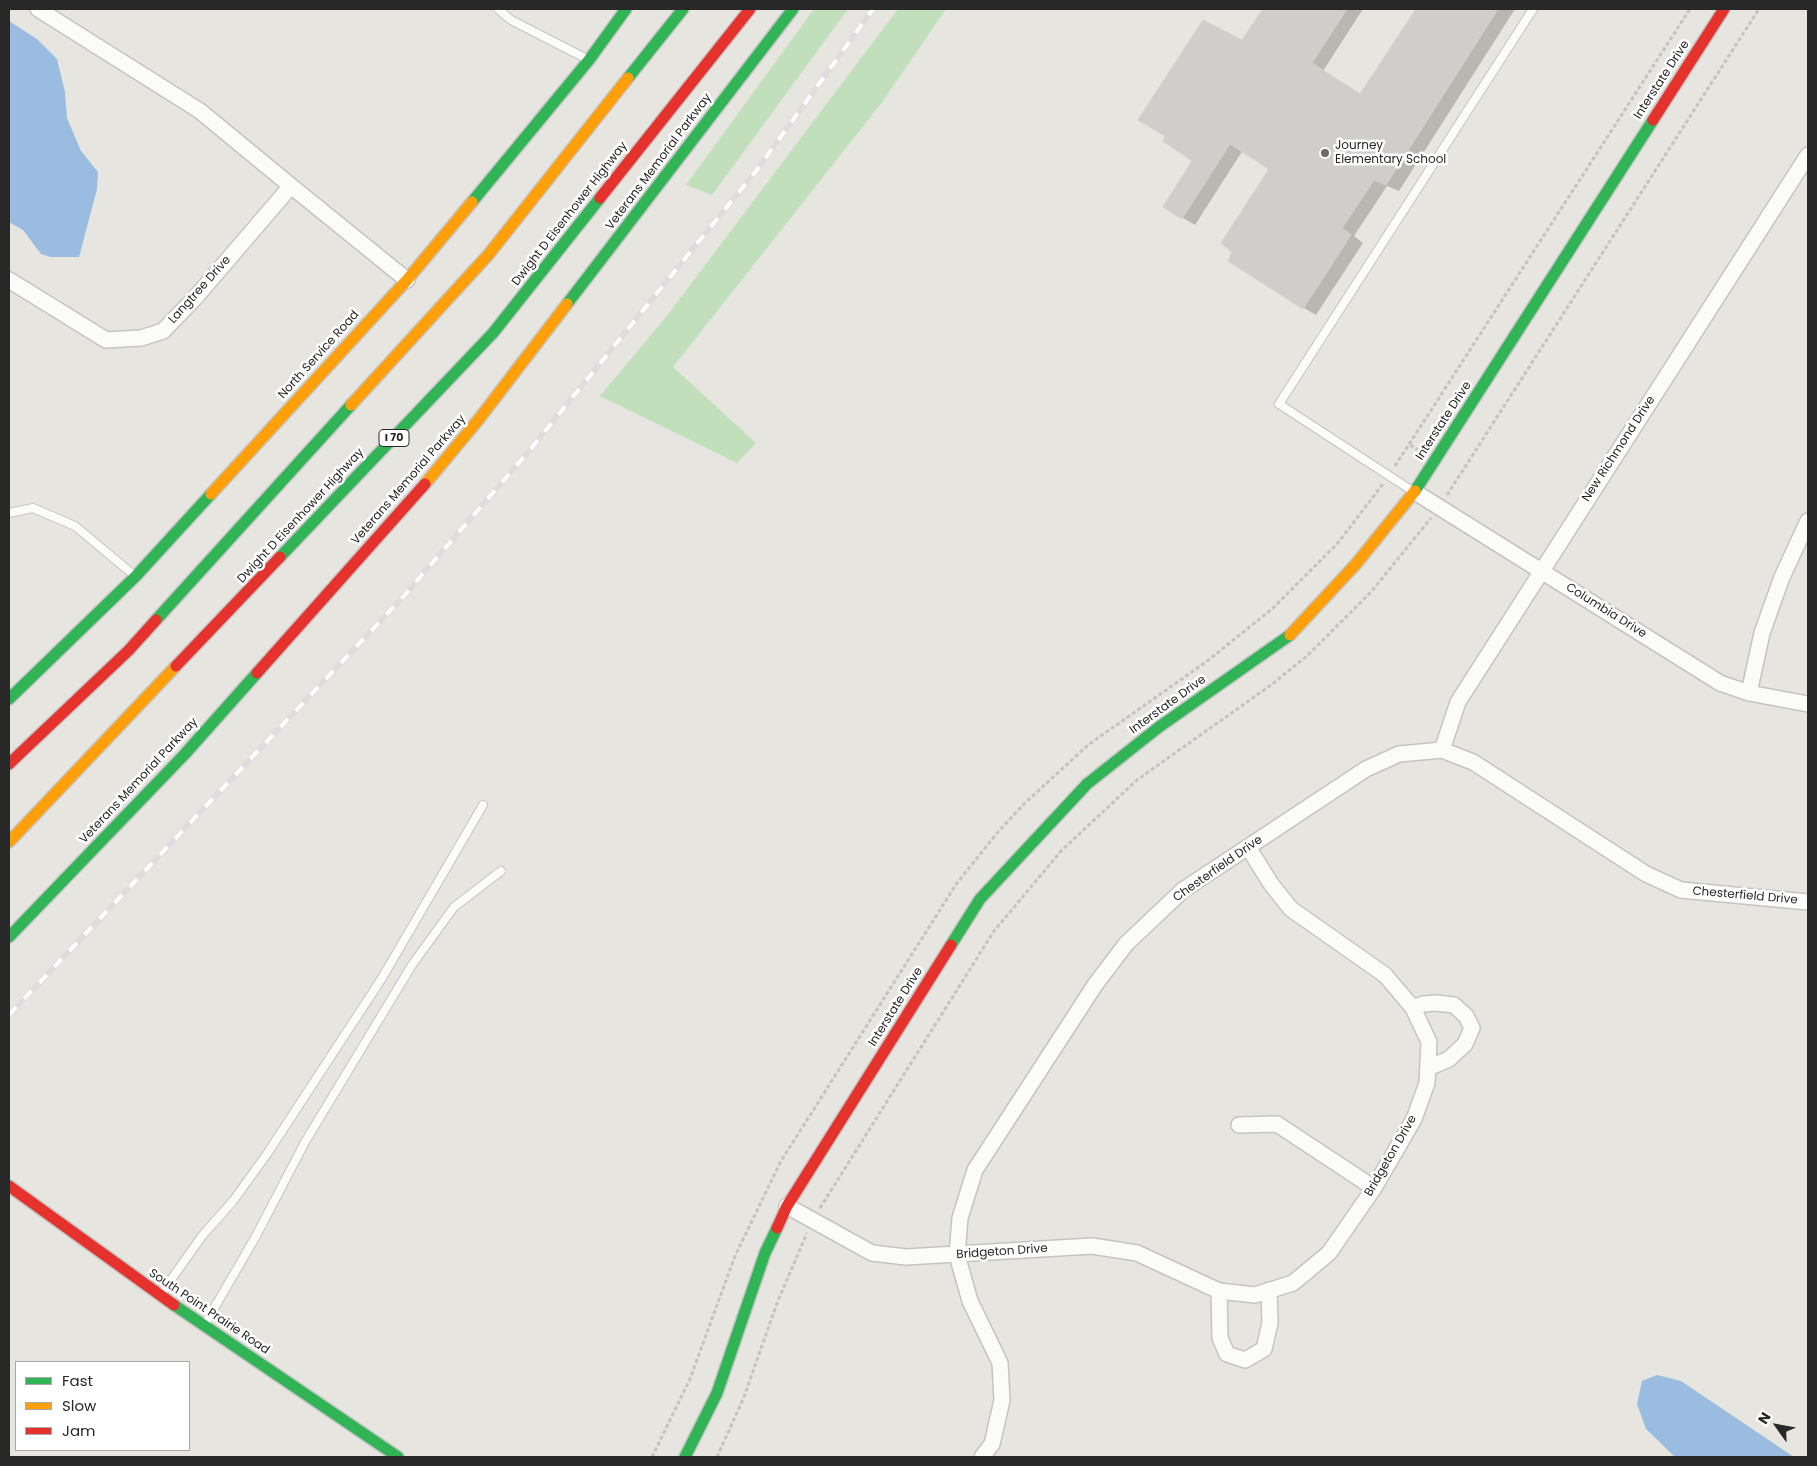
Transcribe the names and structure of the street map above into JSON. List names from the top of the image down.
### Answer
{
  "streets": {
    "main road": [
      "Interstate Drive",
      "Veterans Memorial Parkway",
      "Dwight D Eisenhower Highway",
      "North Service Road",
      "I 70",
      "South Point Prairie Road"
    ],
    "street": [
      "Langtree Drive",
      "New Richmond Drive",
      "Columbia Drive",
      "Chesterfield Drive",
      "Bridgeton Drive"
    ]
  },
  "crossings": [
    ["Interstate Drive", "Columbia Drive"],
    ["Interstate Drive", "Bridgeton Drive"],
    ["New Richmond Drive", "Columbia Drive"],
    ["New Richmond Drive", "Chesterfield Drive"],
    ["Chesterfield Drive", "Bridgeton Drive"]
  ],
  "places": ["Journey Elementary School"],
  "legend": ["Fast", "Slow", "Jam"],
  "north": "top left"
}
